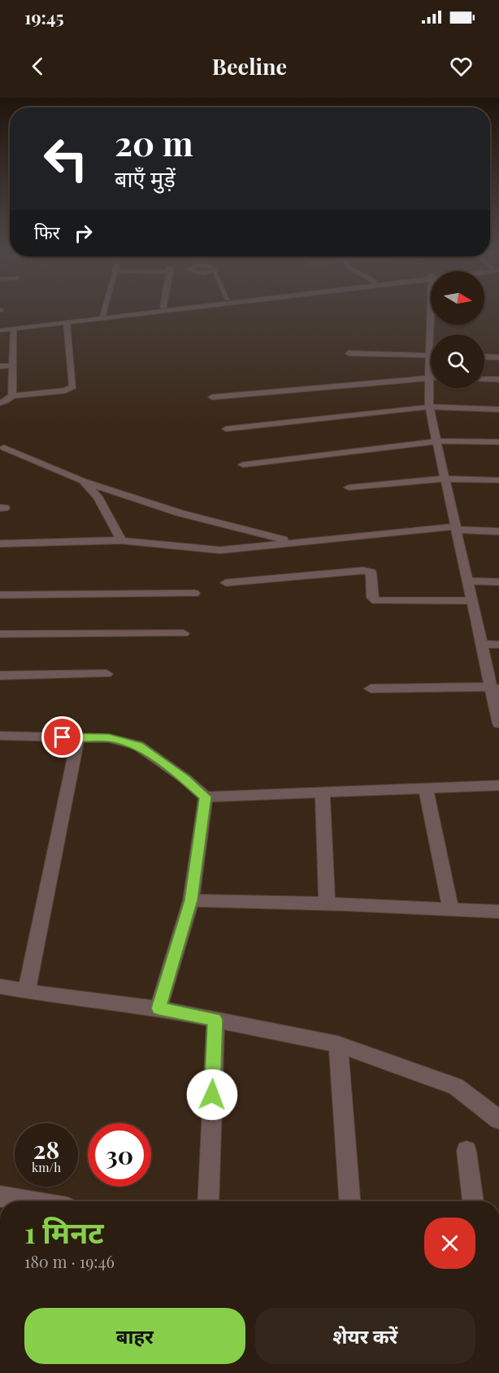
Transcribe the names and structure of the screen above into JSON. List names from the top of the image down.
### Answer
{
  "north": "right",
  "page": {
    "status": "19:45",
    "header": "Beeline",
    "turn": ["20 m", "बाएँ मुड़ें"],
    "then": "फिर",
    "speed": "28 km/h",
    "limit": "30",
    "heading": ["1 मिनट", "180 m · 19:46"],
    "buttons": ["बाहर", "शेयर करें"]
  }
}
